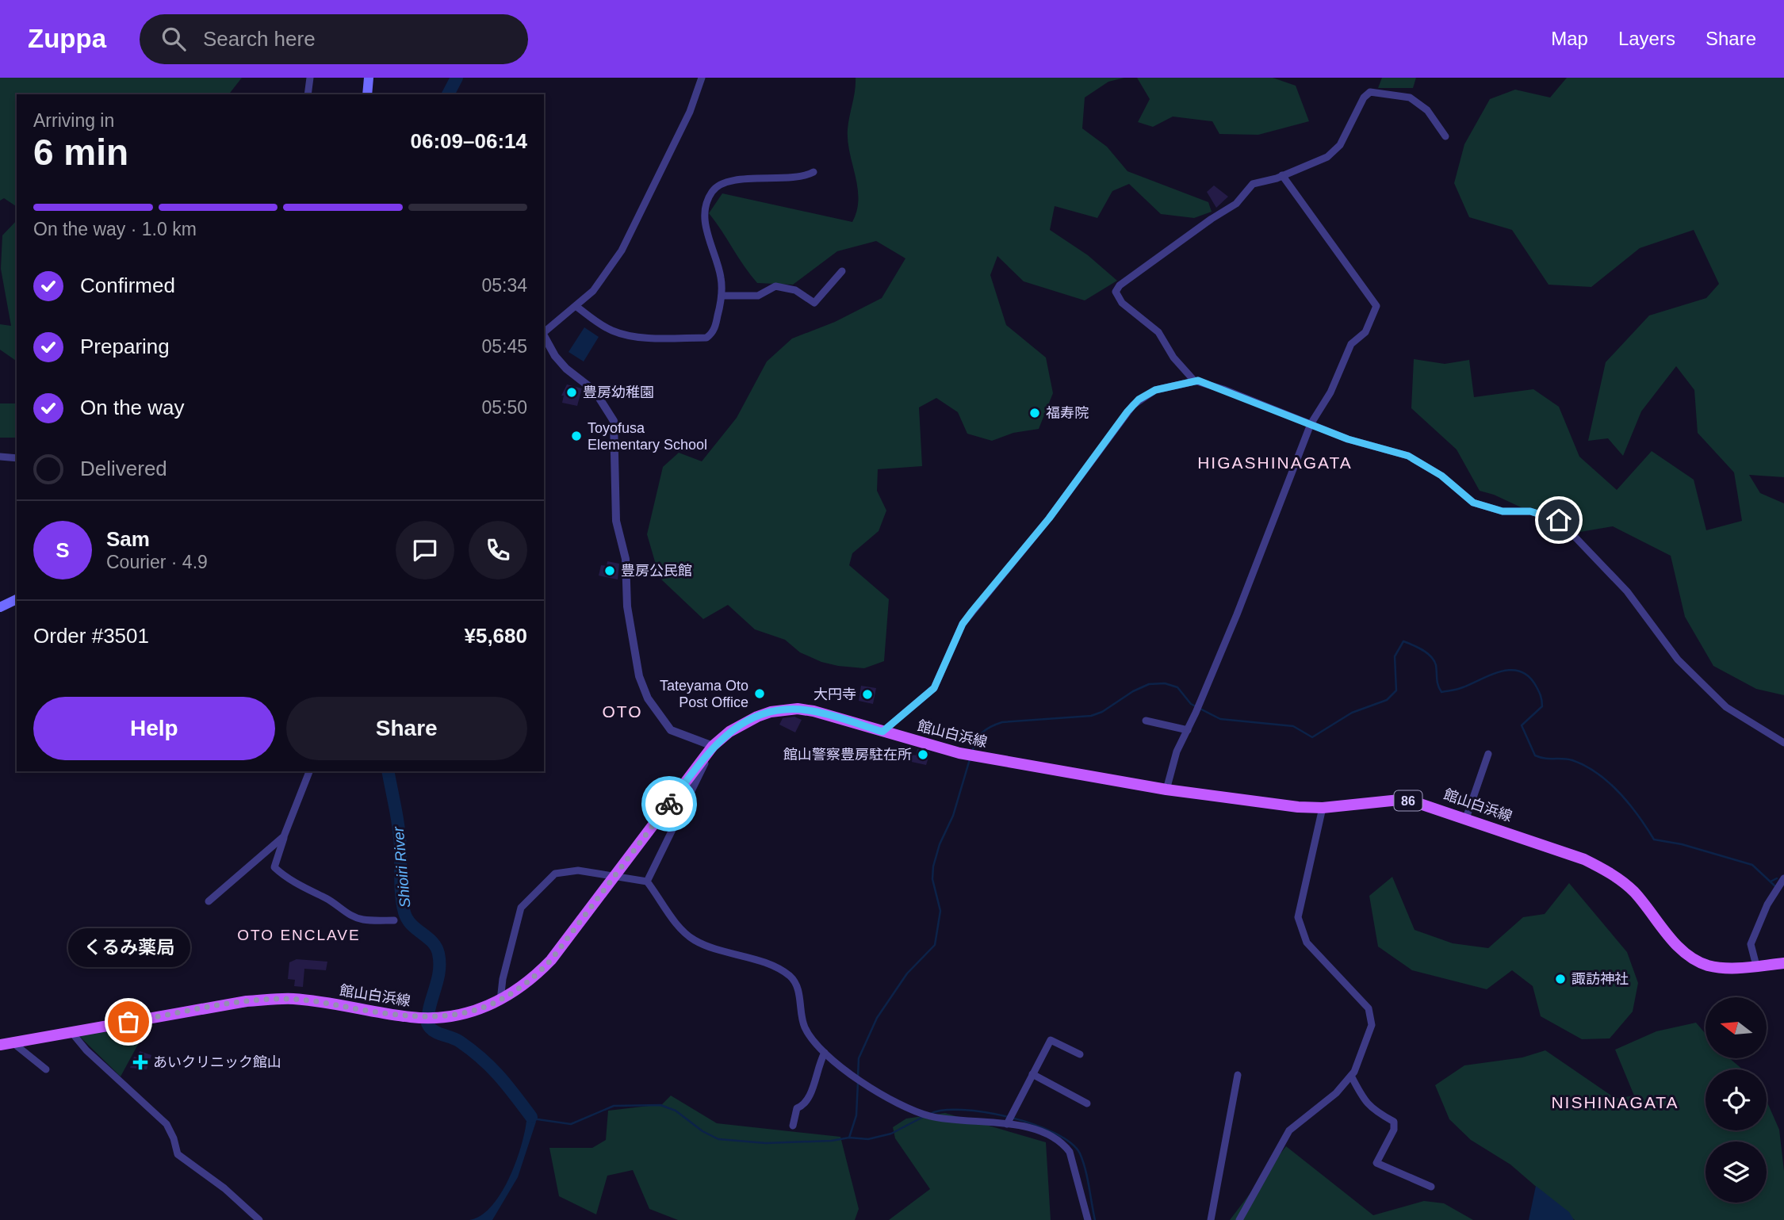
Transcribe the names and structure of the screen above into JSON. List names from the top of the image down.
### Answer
{
  "streets": {
    "main road": ["館山白浜線", "86"]
  },
  "districts": [
    "HIGASHINAGATA",
    "OTO",
    "OTO ENCLAVE",
    "NISHINAGATA"
  ],
  "water": ["Shioiri River"],
  "places": {
    "other": [
      "豊房幼稚園",
      "福寿院",
      "Toyofusa Elementary School",
      "豊房公民館",
      "Tateyama Oto Post Office",
      "大円寺",
      "館山警察豊房駐在所",
      "諏訪神社",
      "くるみ薬局"
    ],
    "health": ["あいクリニック館山"]
  },
  "north": "left",
  "page": {
    "header": "Zuppa",
    "search": "Search here",
    "nav": ["Map", "Layers", "Share"],
    "heading": ["6 min", "Arriving in", "06:09–06:14"],
    "panel": [
      "Sam",
      "Courier · 4.9",
      "Order #3501",
      "¥5,680"
    ],
    "bar": "On the way · 1.0 km",
    "list": [
      ["Confirmed", "05:34"],
      ["Preparing", "05:45"],
      ["On the way", "05:50"],
      "Delivered"
    ],
    "round": "S",
    "buttons": ["Help", "Share"],
    "bubble": "くるみ薬局"
  }
}
